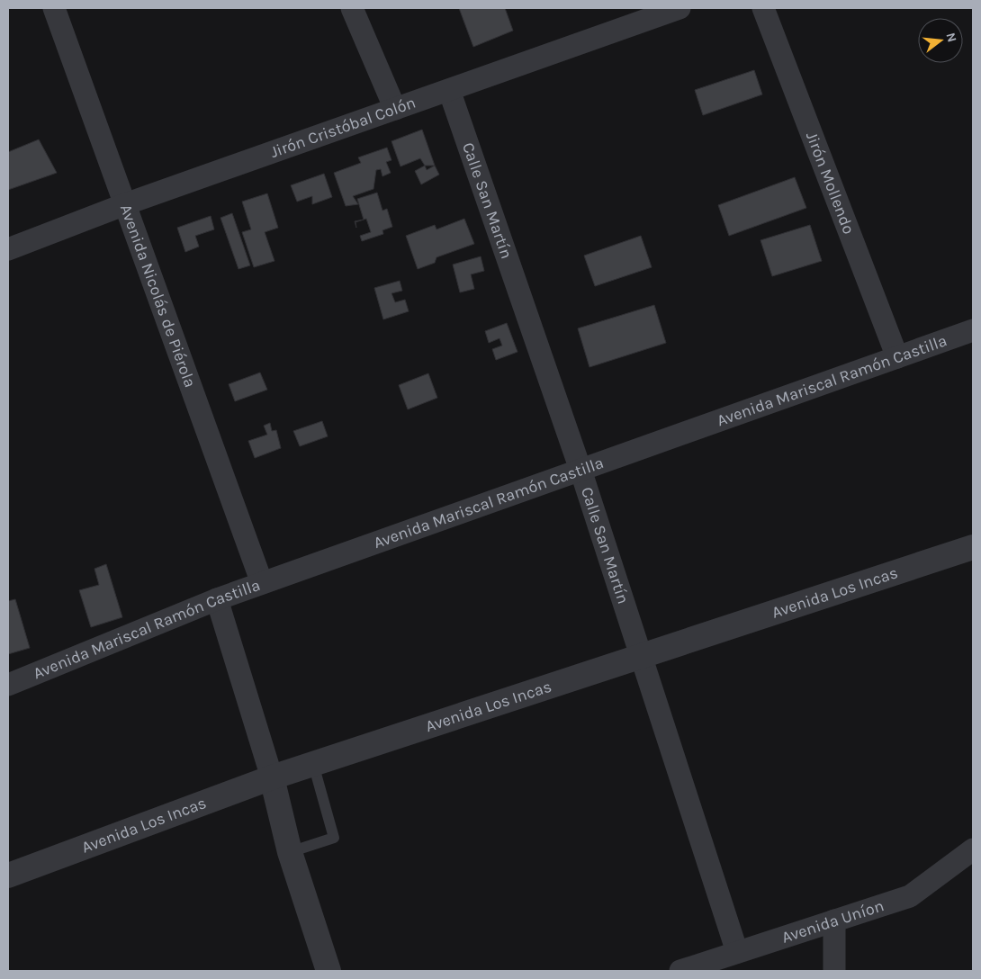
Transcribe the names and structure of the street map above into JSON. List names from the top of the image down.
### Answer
{
  "streets": {
    "street": [
      "Jirón Cristóbal Colón",
      "Jirón Mollendo",
      "Calle San Martín",
      "Avenida Nicolás de Piérola",
      "Avenida Mariscal Ramón Castilla",
      "Avenida Los Incas",
      "Avenida Uníon"
    ]
  },
  "crossings": [
    ["Jirón Cristóbal Colón", "Calle San Martín"],
    ["Jirón Cristóbal Colón", "Avenida Nicolás de Piérola"],
    ["Jirón Mollendo", "Avenida Mariscal Ramón Castilla"],
    ["Calle San Martín", "Avenida Mariscal Ramón Castilla"],
    ["Calle San Martín", "Avenida Los Incas"],
    ["Calle San Martín", "Avenida Uníon"],
    ["Avenida Nicolás de Piérola", "Avenida Mariscal Ramón Castilla"]
  ],
  "north": "right"
}
